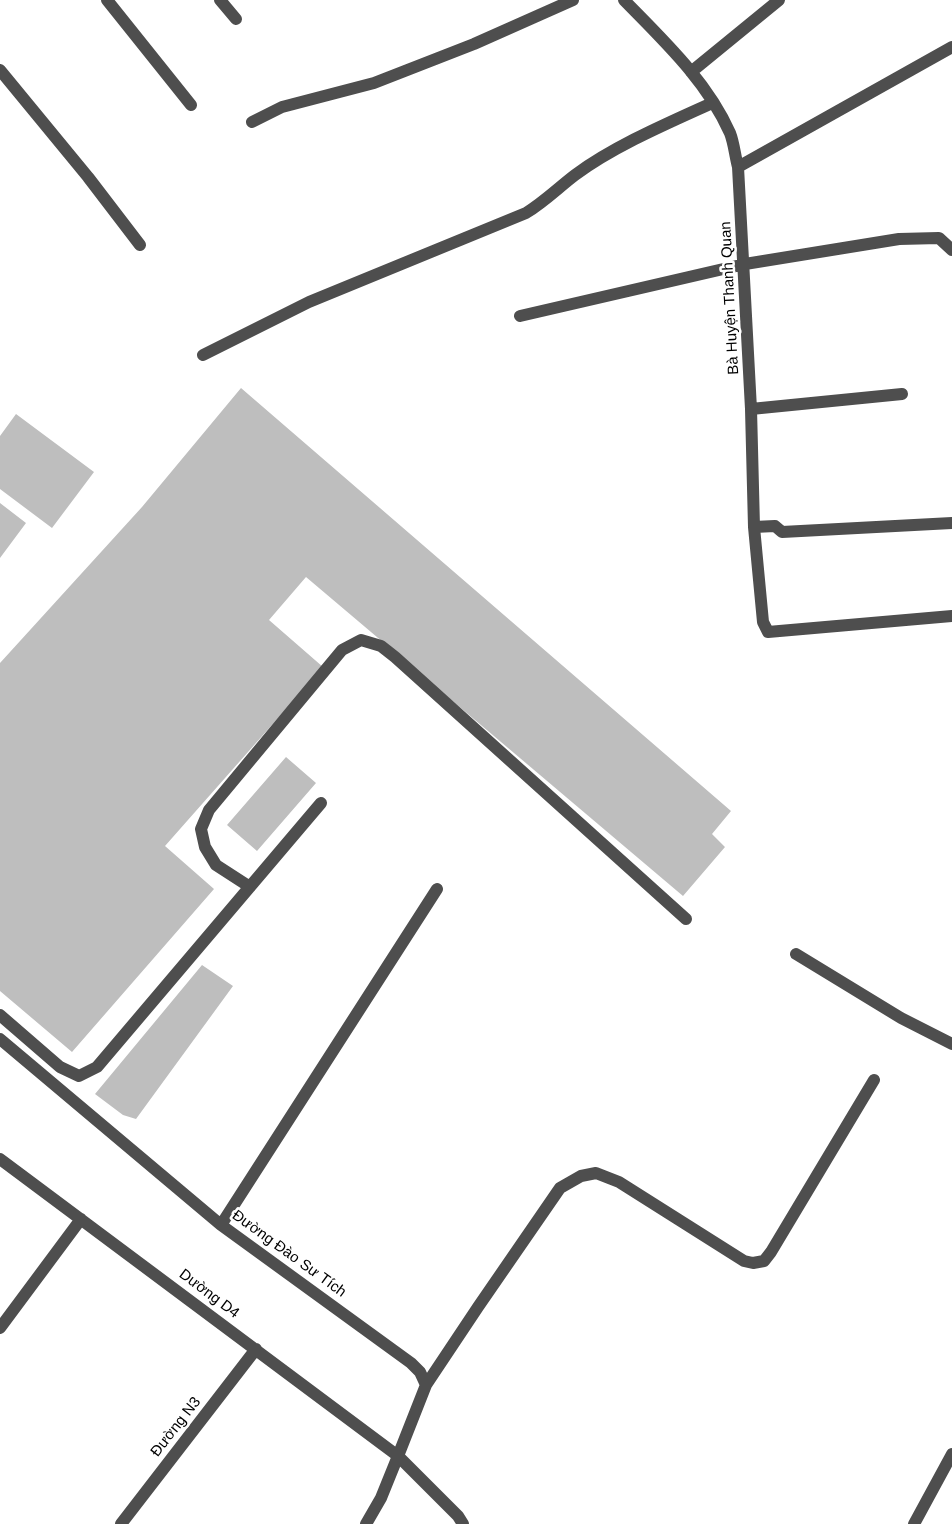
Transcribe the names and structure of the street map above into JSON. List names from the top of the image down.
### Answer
{
  "streets": {
    "street": [
      "Bà Huyện Thanh Quan",
      "Đường Đào Sư Tích",
      "Dường D4",
      "Đường N3"
    ]
  },
  "crossings": [
    ["Dường D4", "Đường N3"]
  ]
}
